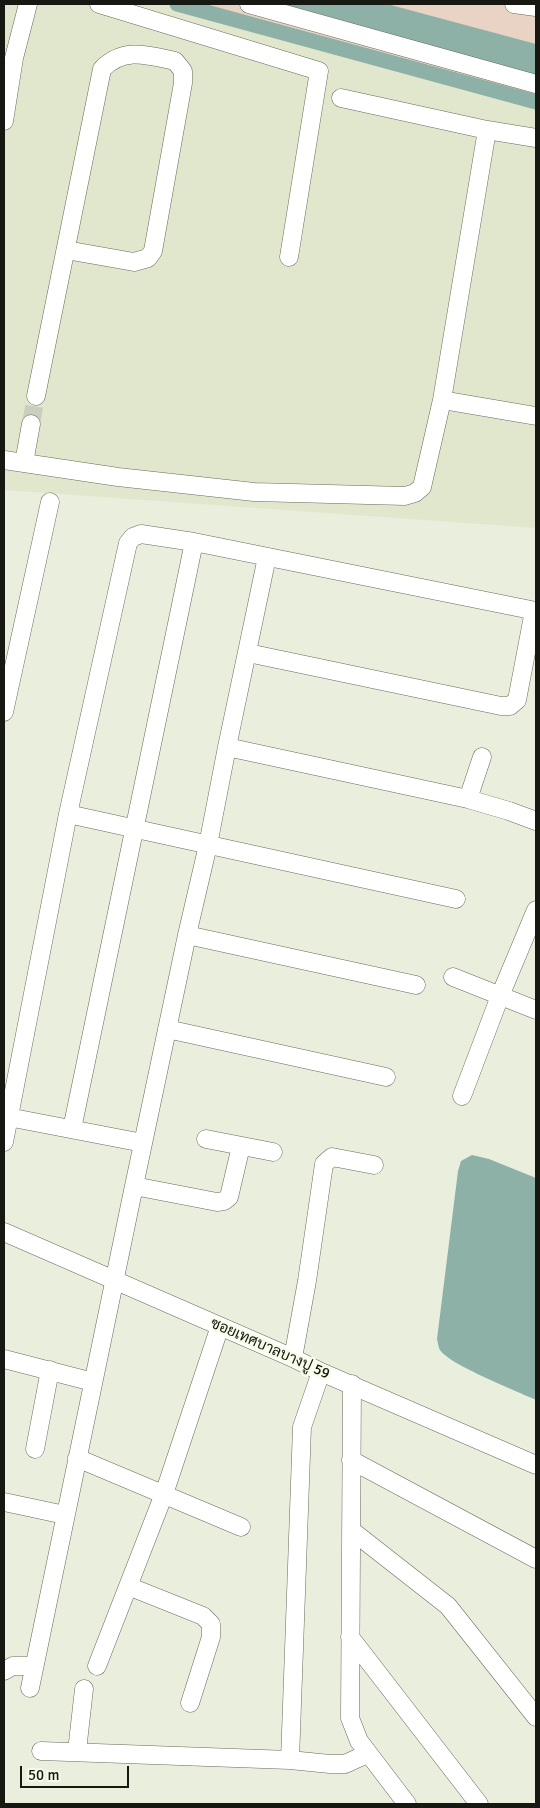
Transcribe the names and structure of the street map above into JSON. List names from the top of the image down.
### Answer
{
  "streets": {
    "street": ["ซอยเทศบาลบางปู 59"]
  },
  "scale_bar": "50 m"
}
